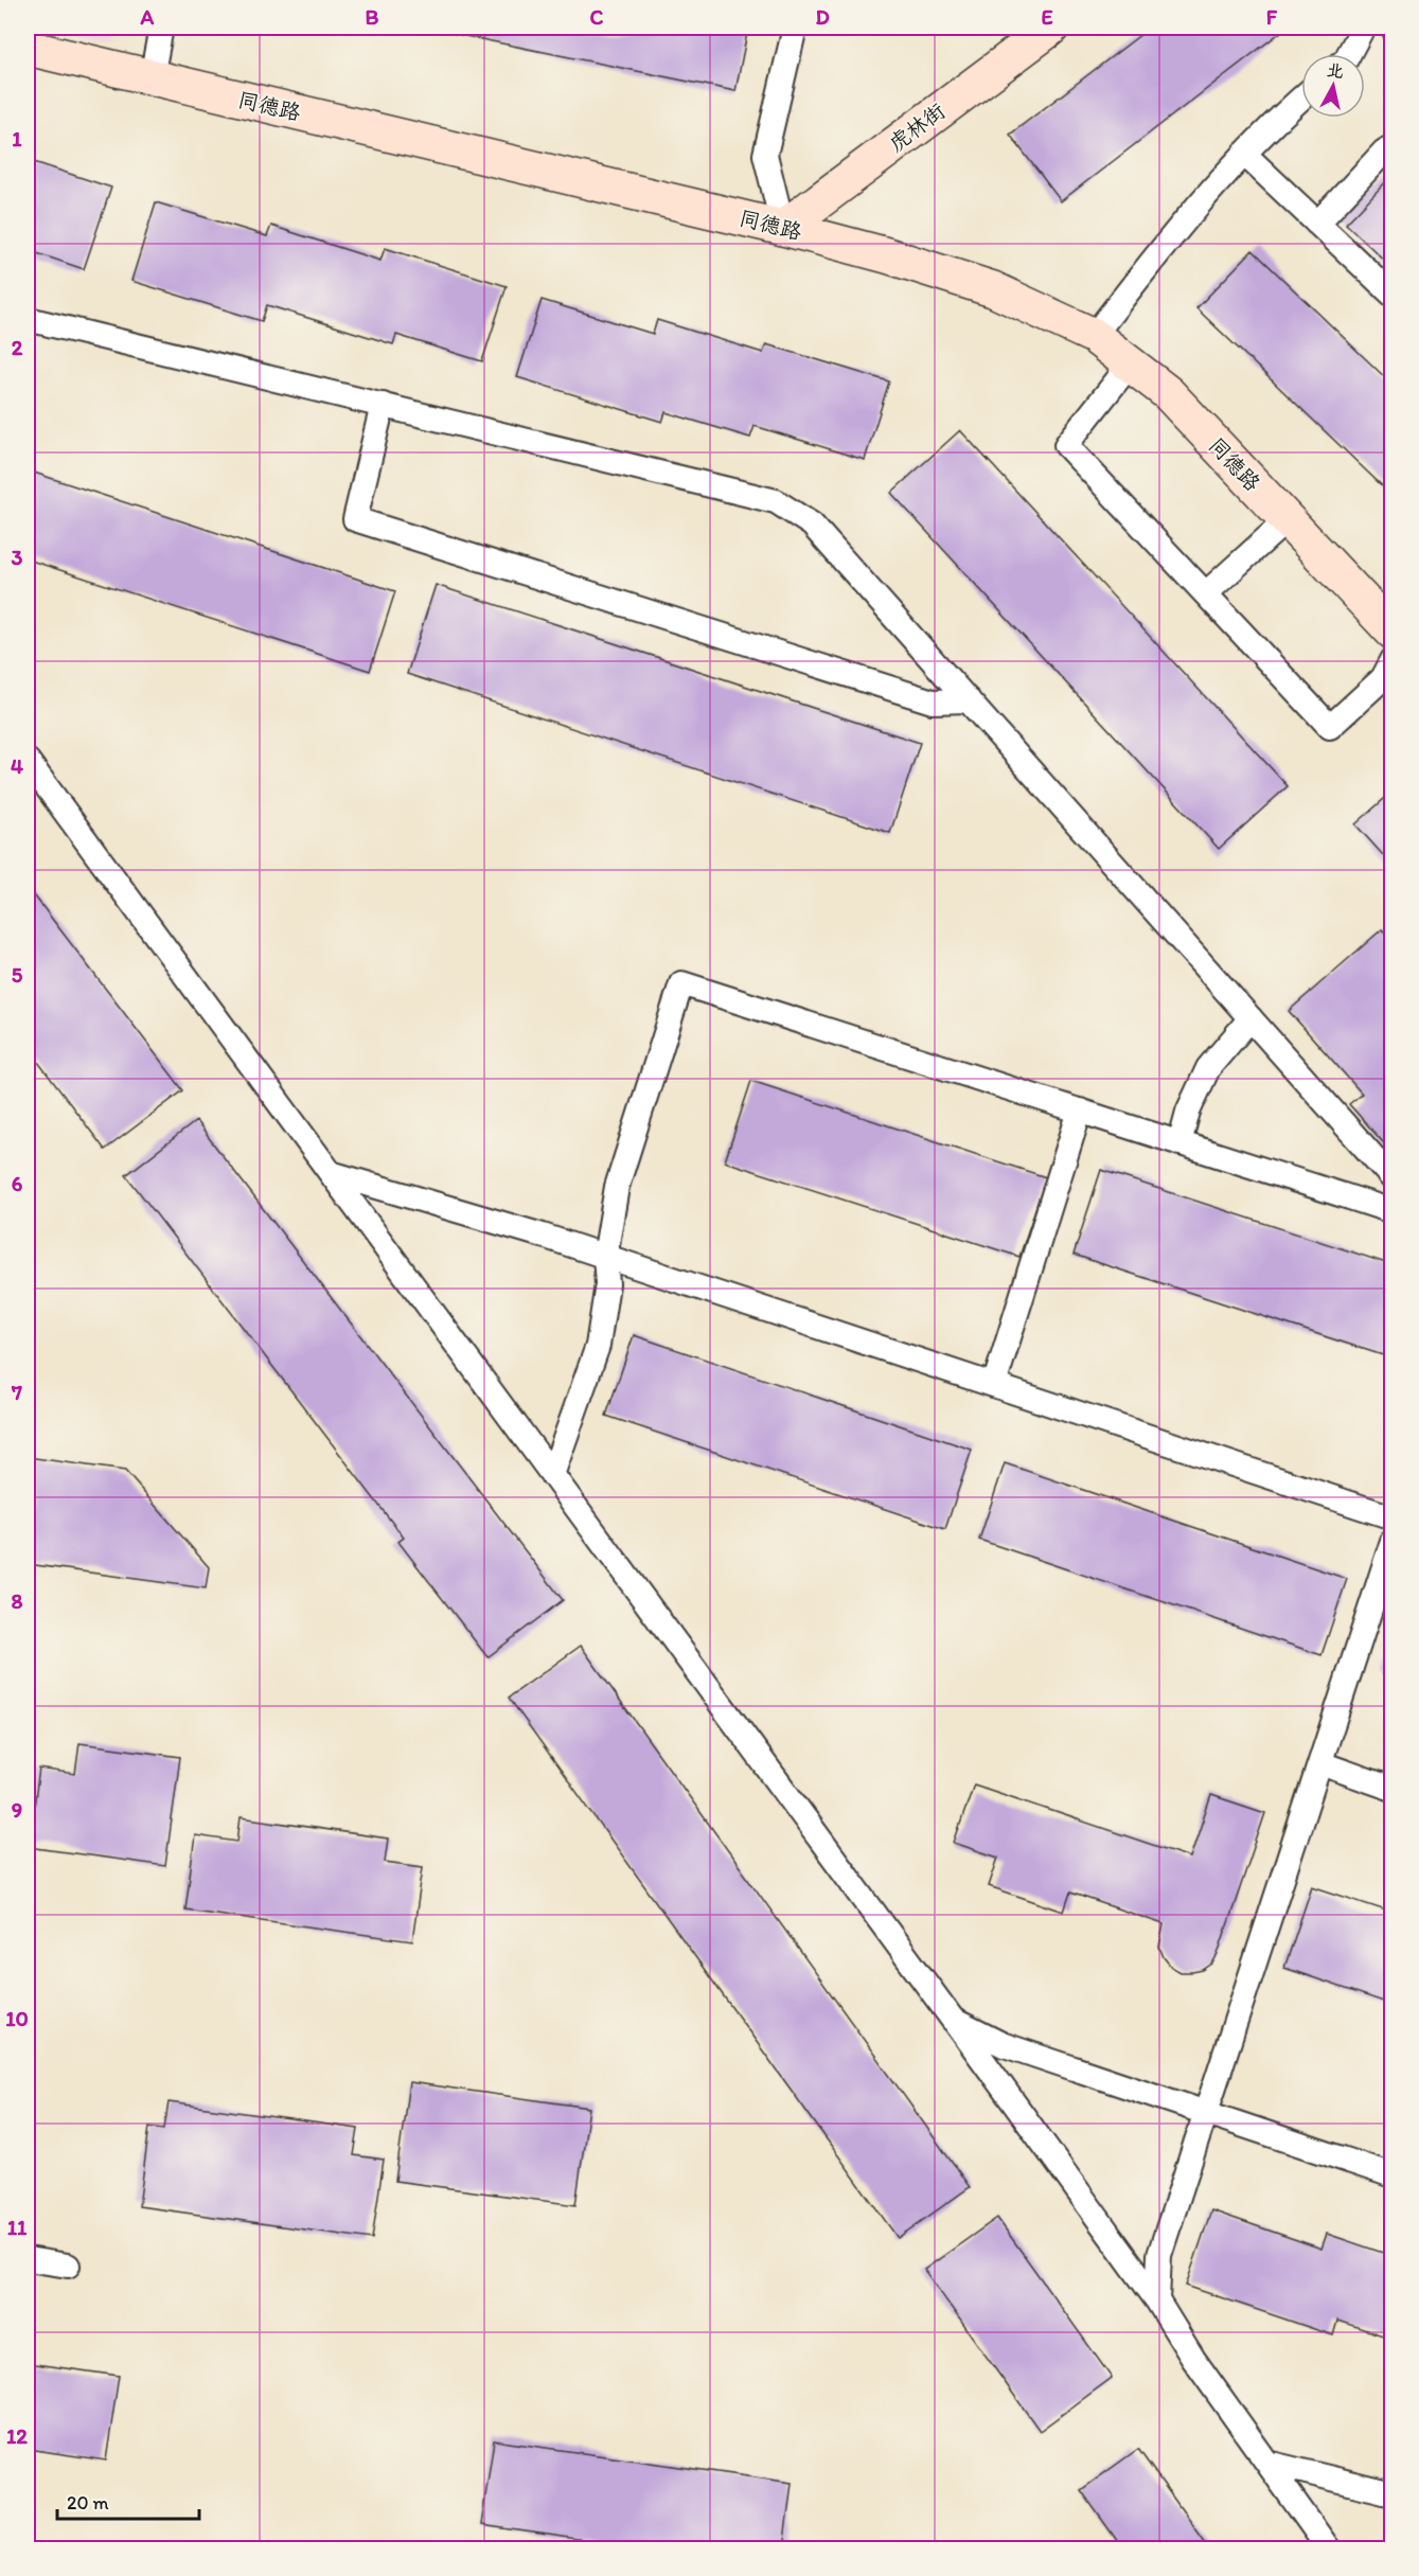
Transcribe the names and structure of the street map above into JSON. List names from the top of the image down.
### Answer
{
  "streets": {
    "street": ["同德路", "虎林街"]
  },
  "crossings": [
    ["同德路", "虎林街"]
  ],
  "scale_bar": "20 m",
  "north": "top",
  "grid": {
    "columns": [
      "A",
      "B",
      "C",
      "D",
      "E",
      "F"
    ],
    "rows": [
      "1",
      "2",
      "3",
      "4",
      "5",
      "6",
      "7",
      "8",
      "9",
      "10",
      "11",
      "12"
    ]
  }
}
